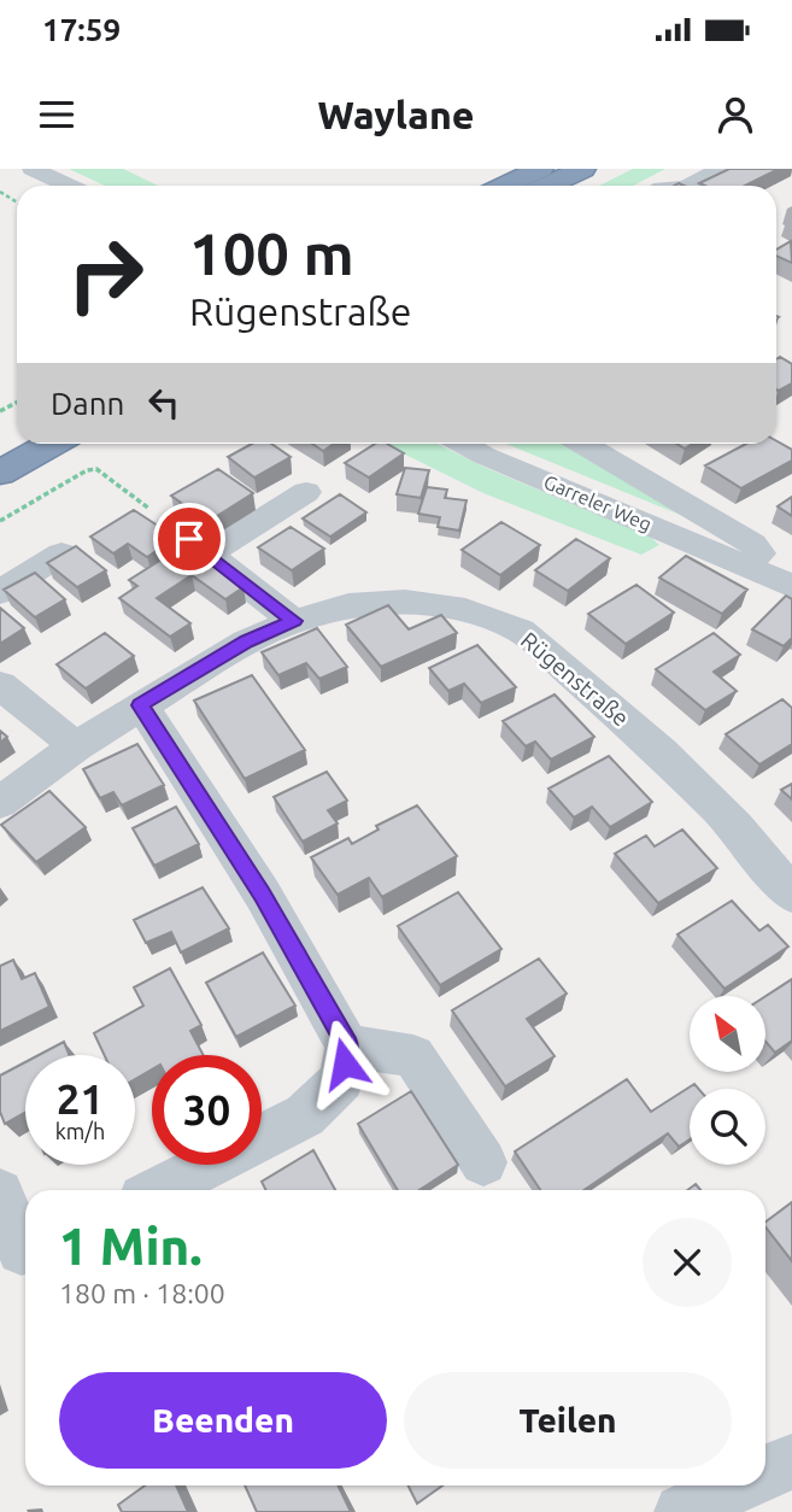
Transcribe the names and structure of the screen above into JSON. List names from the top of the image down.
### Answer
{
  "streets": {
    "street": ["Garreler Weg", "Rügenstraße"]
  },
  "north": "top left",
  "page": {
    "status": "17:59",
    "header": "Waylane",
    "turn": ["100 m", "Rügenstraße"],
    "then": "Dann",
    "speed": "21 km/h",
    "limit": "30",
    "heading": ["1 Min.", "180 m · 18:00"],
    "buttons": ["Beenden", "Teilen"]
  }
}
